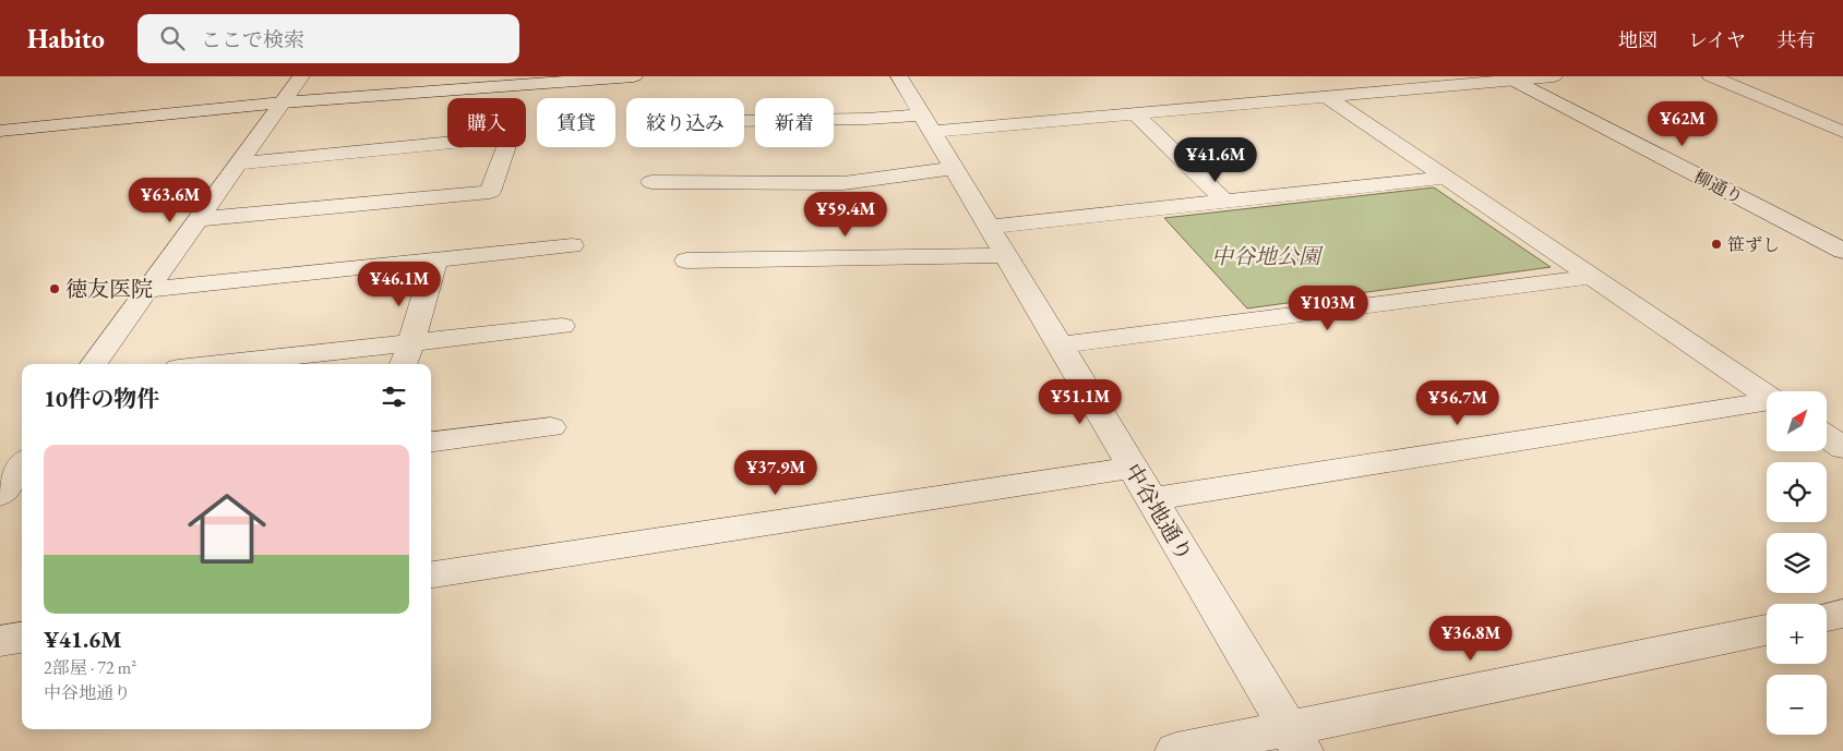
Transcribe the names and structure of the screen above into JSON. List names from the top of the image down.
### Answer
{
  "streets": {
    "street": ["柳通り", "中谷地通り"]
  },
  "parks": ["中谷地公園"],
  "places": ["笹ずし", "徳友医院"],
  "north": "top right",
  "page": {
    "header": "Habito",
    "search": "ここで検索",
    "nav": ["地図", "レイヤ", "共有"],
    "chip": [
      "購入",
      "賃貸",
      "絞り込み",
      "新着"
    ],
    "price": [
      "¥62M",
      "¥41.6M",
      "¥63.6M",
      "¥59.4M",
      "¥46.1M",
      "¥103M",
      "¥51.1M",
      "¥56.7M",
      "¥37.9M",
      "¥36.8M"
    ],
    "heading": "10件の物件",
    "map_buttons": ["+", "−"],
    "list": [
      {
        "name": "¥41.6M",
        "note": "2部屋 · 72 m² · 中谷地通り"
      }
    ]
  }
}
